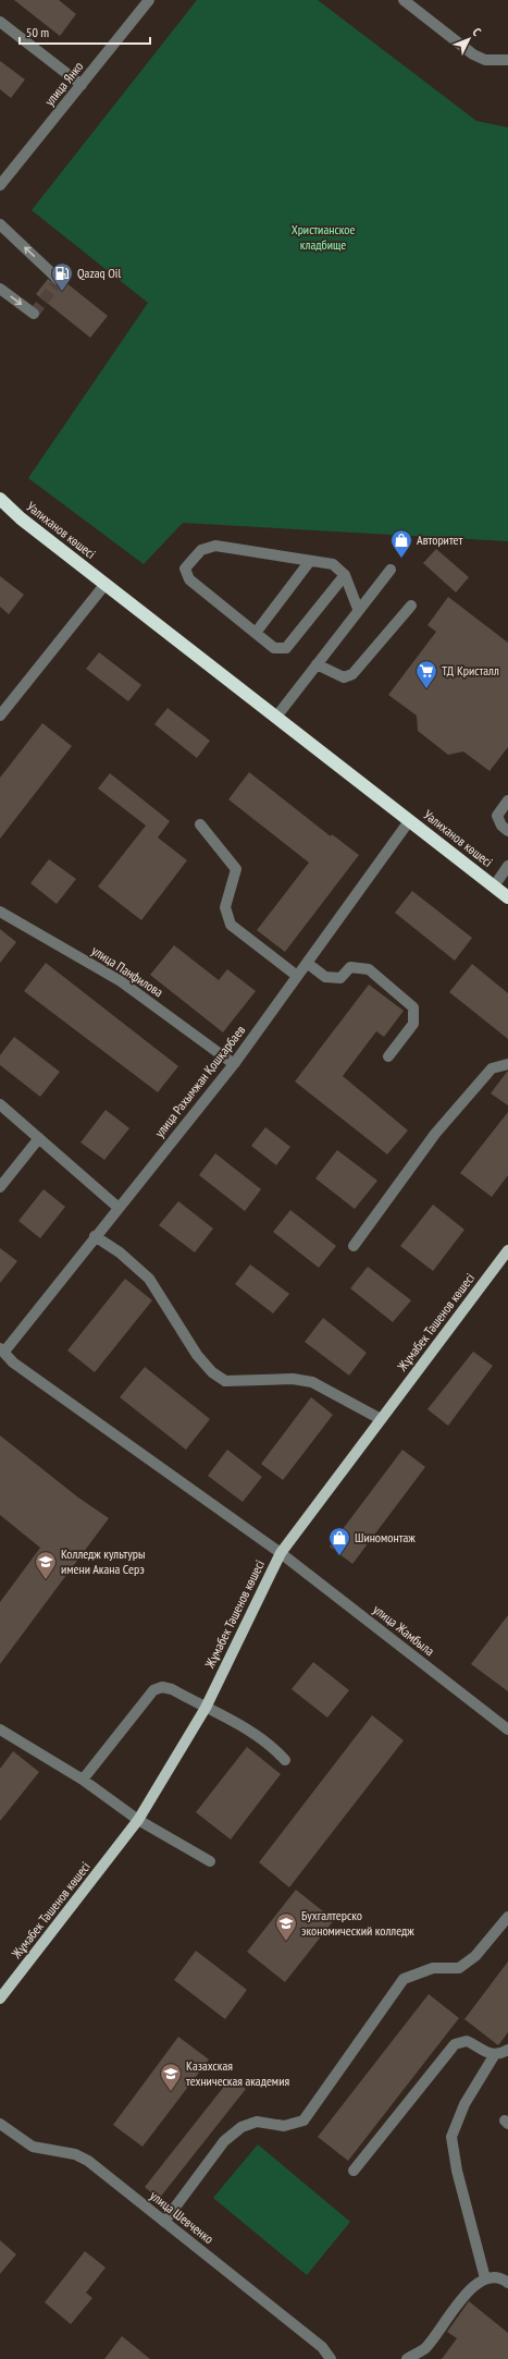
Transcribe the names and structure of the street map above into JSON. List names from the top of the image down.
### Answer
{
  "streets": {
    "highway": ["Уәлиханов көшесі"],
    "main road": ["Жұмабек Тәшенов көшесі"],
    "street": [
      "улица Янко",
      "улица Панфилова",
      "улица Рахымжан Қошқарбаев",
      "улица Жамбыла",
      "улица Шевченко"
    ]
  },
  "crossings": [
    ["Уәлиханов көшесі", "улица Рахымжан Қошқарбаев"],
    ["улица Панфилова", "улица Рахымжан Қошқарбаев"],
    ["улица Рахымжан Қошқарбаев", "улица Жамбыла"],
    ["Жұмабек Тәшенов көшесі", "улица Жамбыла"]
  ],
  "parks": ["Христианское кладбище"],
  "places": {
    "fuel station": ["Qazaq Oil"],
    "shop": ["Авторитет", "Шиномонтаж"],
    "supermarket": ["ТД Кристалл"],
    "school or university": ["Колледж культуры имени Акана Серэ", "Бухгалтерско экономический колледж", "Казахская техническая академия"]
  },
  "scale_bar": "50 m",
  "north": "top right"
}
